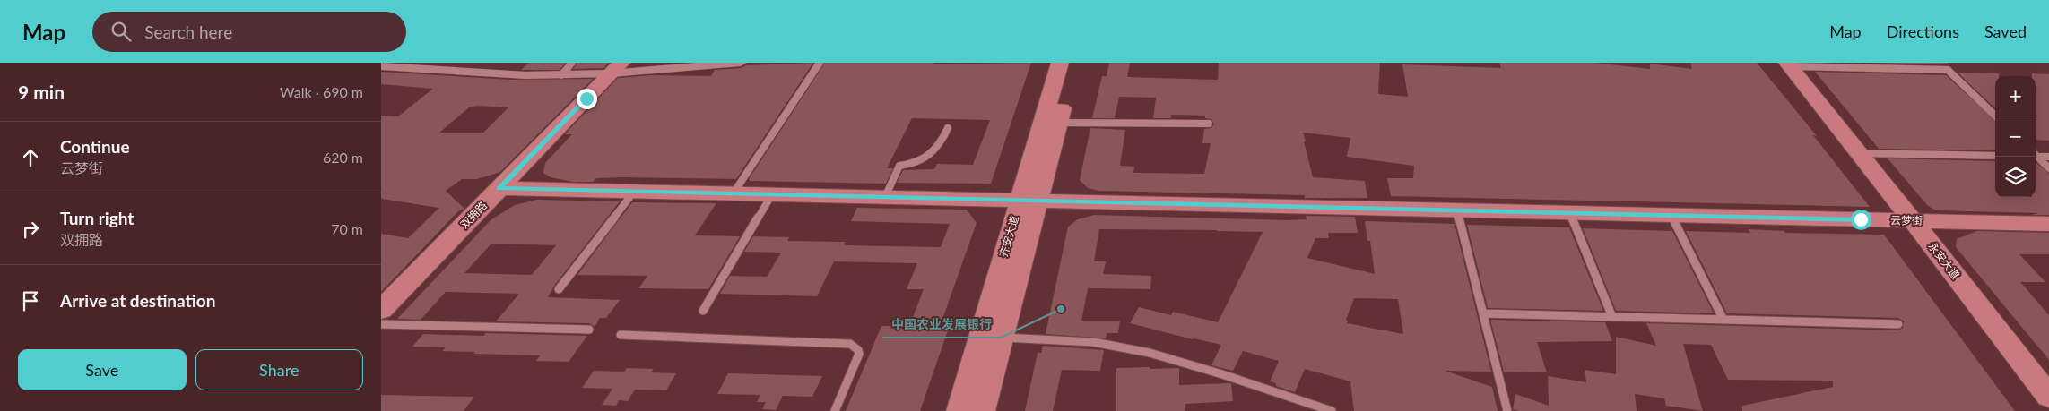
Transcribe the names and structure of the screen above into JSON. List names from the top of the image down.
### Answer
{
  "streets": {
    "street": [
      "双拥路",
      "云梦街",
      "齐安大道",
      "永安大道"
    ]
  },
  "crossings": [
    ["双拥路", "云梦街"],
    ["云梦街", "齐安大道"],
    ["云梦街", "永安大道"]
  ],
  "places": ["中国农业发展银行"],
  "page": {
    "header": "Map",
    "search": "Search here",
    "nav": ["Map", "Directions", "Saved"],
    "heading": ["9 min", "Walk · 690 m"],
    "map_buttons": ["+", "−"],
    "list": [
      ["Continue", "云梦街", "620 m"],
      ["Turn right", "双拥路", "70 m"],
      "Arrive at destination"
    ],
    "buttons": ["Save", "Share"]
  }
}
